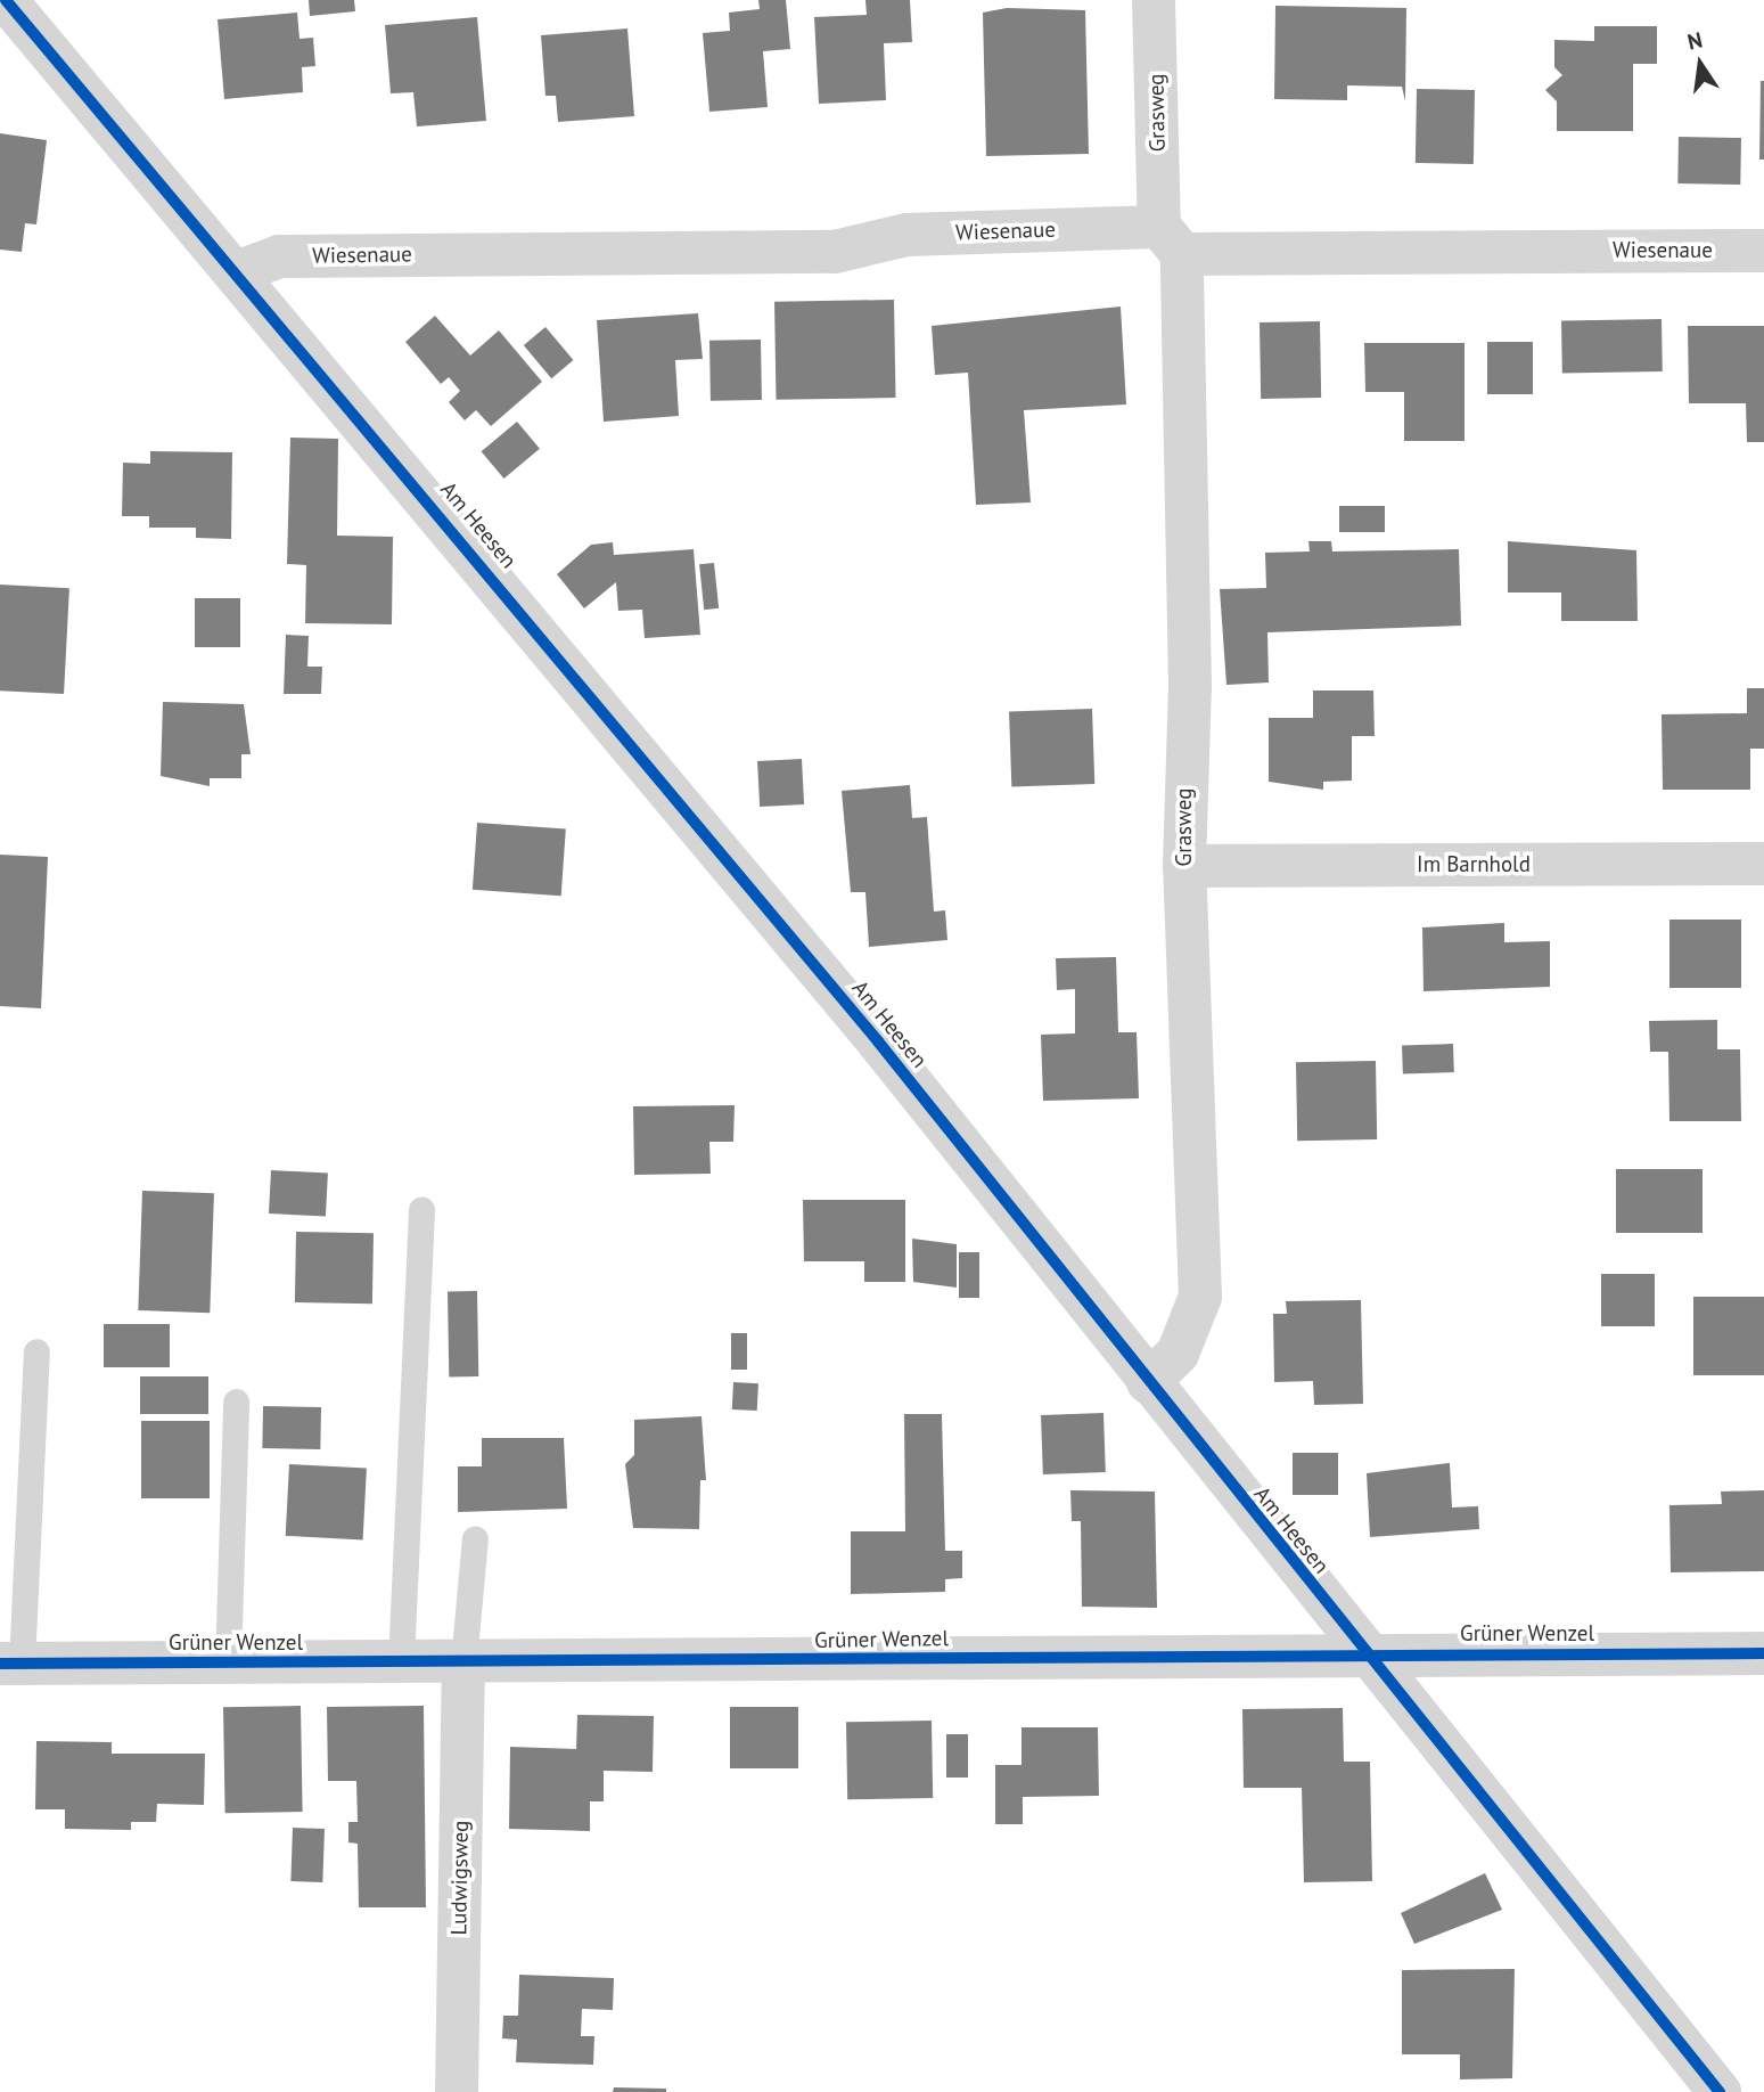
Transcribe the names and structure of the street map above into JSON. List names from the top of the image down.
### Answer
{
  "streets": {
    "street": [
      "Grasweg",
      "Wiesenaue",
      "Am Heesen",
      "Im Barnhold",
      "Grüner Wenzel",
      "Ludwigsweg"
    ]
  },
  "crossings": [
    ["Grasweg", "Wiesenaue"],
    ["Grasweg", "Am Heesen"],
    ["Grasweg", "Im Barnhold"],
    ["Wiesenaue", "Am Heesen"],
    ["Am Heesen", "Grüner Wenzel"],
    ["Grüner Wenzel", "Ludwigsweg"]
  ],
  "north": "top"
}
